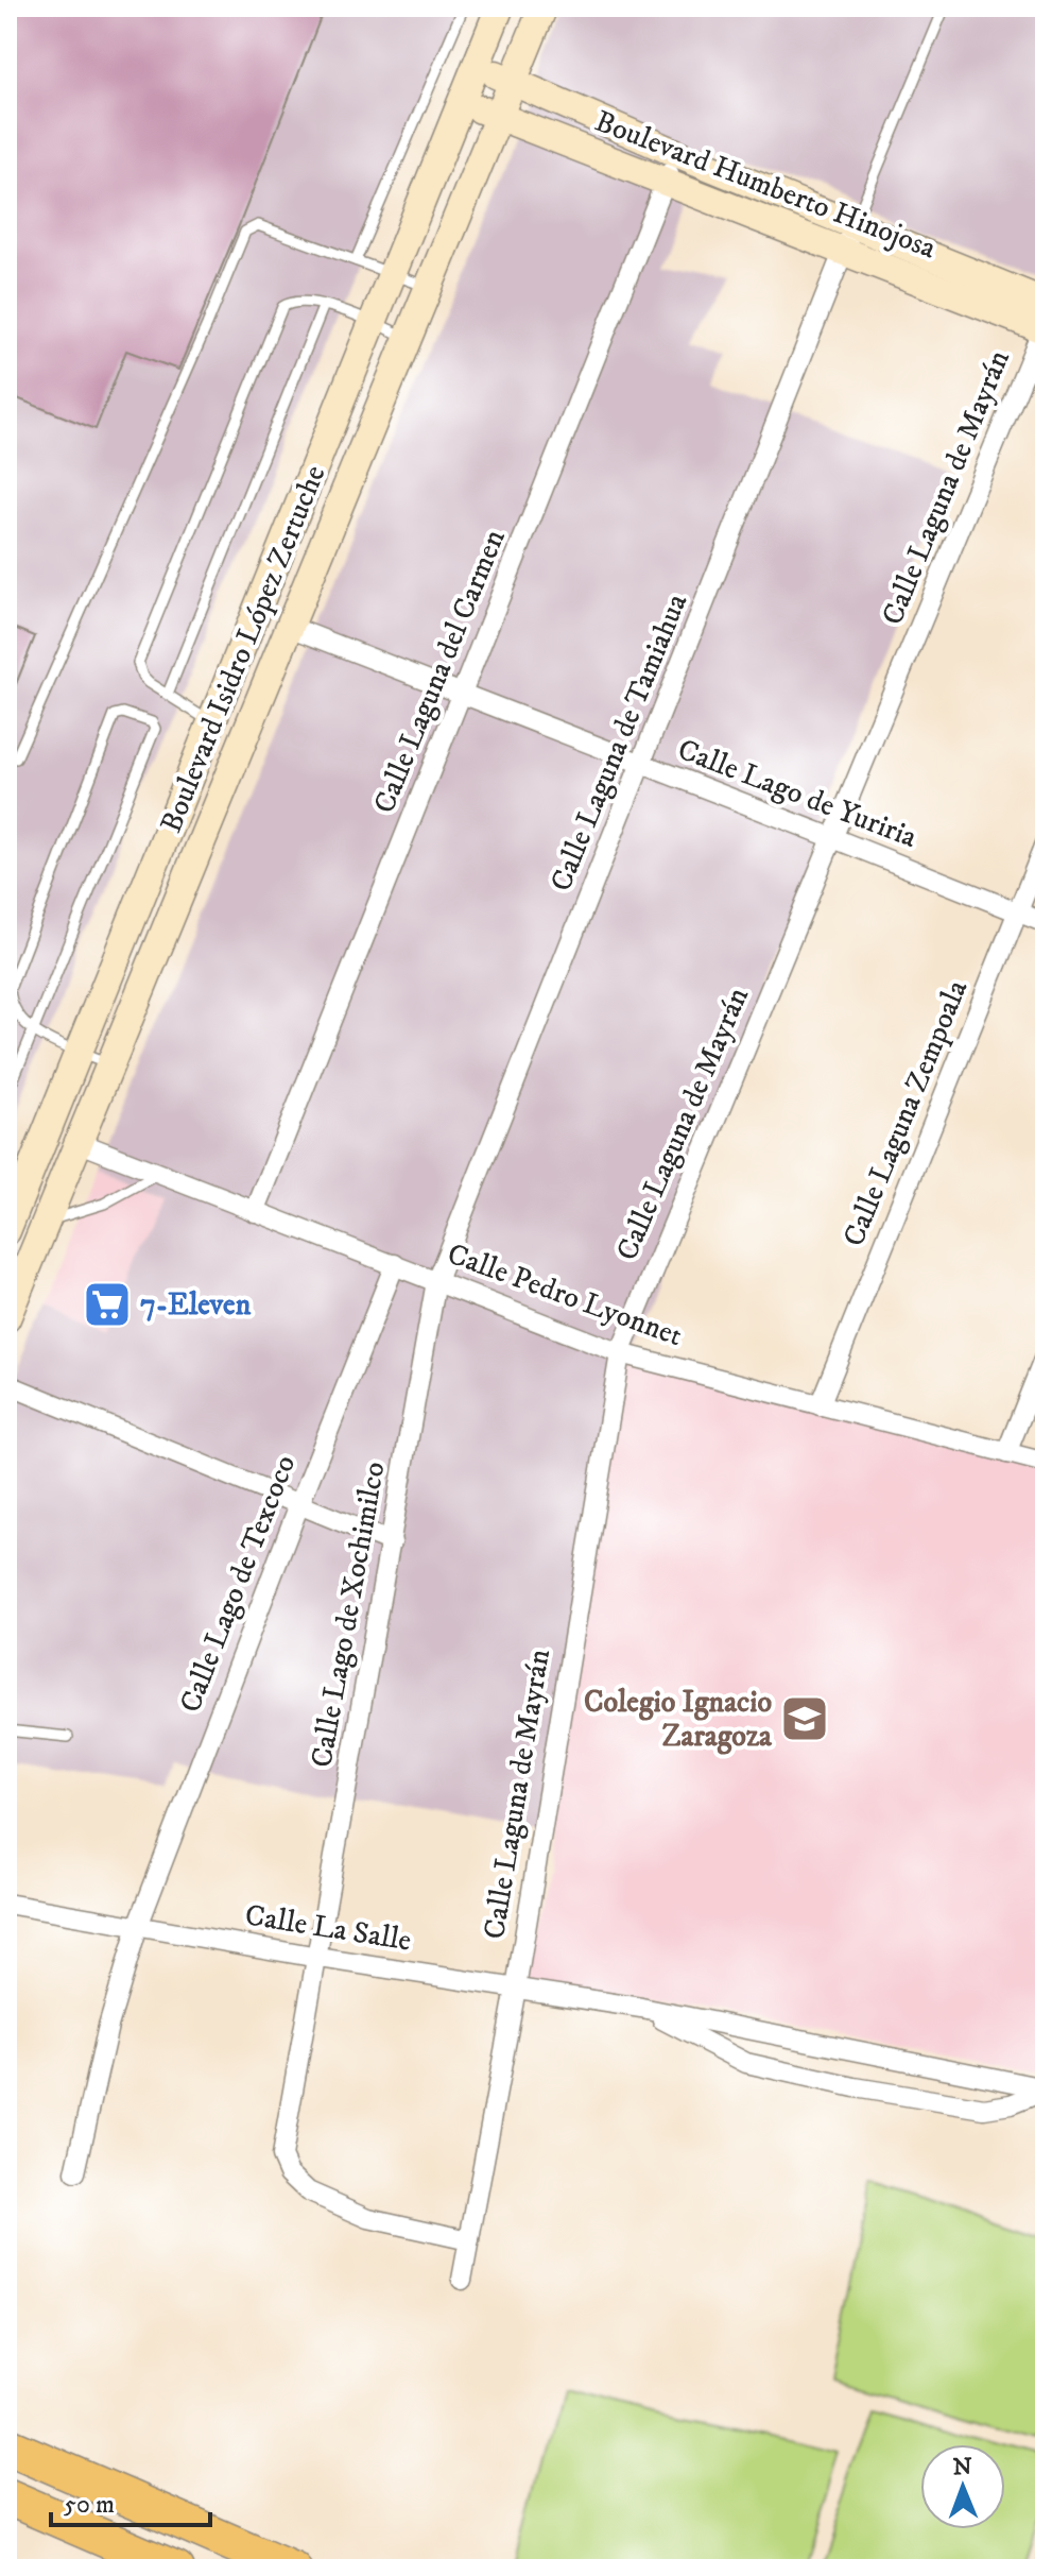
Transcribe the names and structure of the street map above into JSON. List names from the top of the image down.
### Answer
{
  "streets": {
    "main road": ["Boulevard Humberto Hinojosa", "Boulevard Isidro López Zertuche"],
    "street": [
      "Calle Laguna de Mayrán",
      "Calle Laguna del Carmen",
      "Calle Laguna de Tamiahua",
      "Calle Lago de Yuriria",
      "Calle Laguna Zempoala",
      "Calle Pedro Lyonnet",
      "Calle Lago de Texcoco",
      "Calle Lago de Xochimilco",
      "Calle La Salle"
    ]
  },
  "crossings": [
    ["Boulevard Humberto Hinojosa", "Calle Laguna de Mayrán"],
    ["Boulevard Humberto Hinojosa", "Boulevard Isidro López Zertuche"],
    ["Boulevard Humberto Hinojosa", "Calle Laguna del Carmen"],
    ["Boulevard Humberto Hinojosa", "Calle Laguna de Tamiahua"],
    ["Calle Laguna de Mayrán", "Calle Lago de Yuriria"],
    ["Calle Laguna de Mayrán", "Calle Pedro Lyonnet"],
    ["Calle Laguna de Mayrán", "Calle Lago de Xochimilco"],
    ["Calle Laguna de Mayrán", "Calle La Salle"],
    ["Boulevard Isidro López Zertuche", "Calle Lago de Yuriria"],
    ["Boulevard Isidro López Zertuche", "Calle Pedro Lyonnet"],
    ["Calle Laguna del Carmen", "Calle Lago de Yuriria"],
    ["Calle Laguna del Carmen", "Calle Pedro Lyonnet"],
    ["Calle Laguna de Tamiahua", "Calle Lago de Yuriria"],
    ["Calle Laguna de Tamiahua", "Calle Pedro Lyonnet"],
    ["Calle Laguna de Tamiahua", "Calle Lago de Xochimilco"],
    ["Calle Lago de Yuriria", "Calle Laguna Zempoala"],
    ["Calle Laguna Zempoala", "Calle Pedro Lyonnet"],
    ["Calle Pedro Lyonnet", "Calle Lago de Texcoco"],
    ["Calle Pedro Lyonnet", "Calle Lago de Xochimilco"],
    ["Calle Lago de Texcoco", "Calle La Salle"],
    ["Calle Lago de Xochimilco", "Calle La Salle"]
  ],
  "places": {
    "supermarket": ["7-Eleven"],
    "school or university": ["Colegio Ignacio Zaragoza"]
  },
  "scale_bar": "50 m",
  "north": "top"
}
